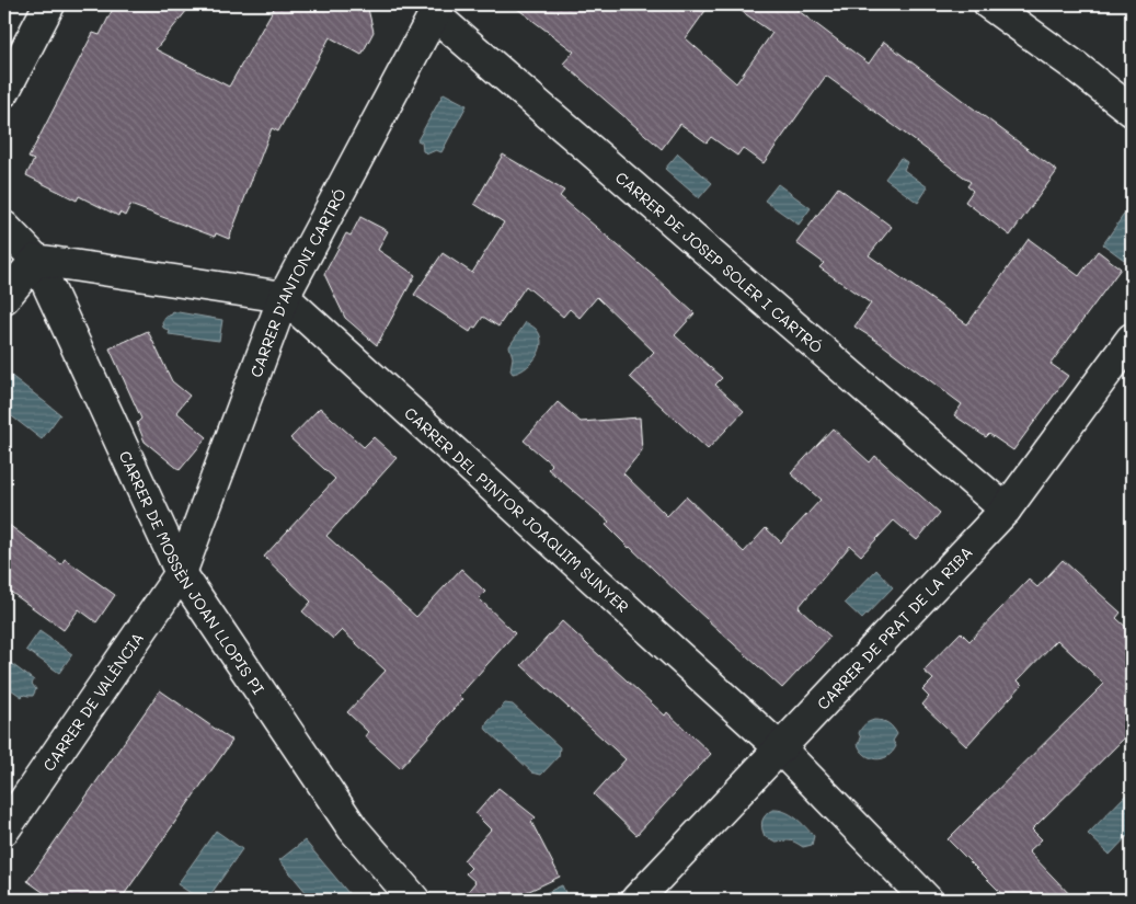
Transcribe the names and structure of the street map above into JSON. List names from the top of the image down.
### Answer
{
  "streets": {
    "street": [
      "CARRER DE JOSEP SOLER I CARTRÓ",
      "CARRER D'ANTONI CARTRÓ",
      "CARRER DEL PINTOR JOAQUIM SUNYER",
      "CARRER DE MOSSÈN JOAN LLOPIS PI",
      "CARRER DE PRAT DE LA RIBA",
      "CARRER DE VALÈNCIA"
    ]
  },
  "crossings": [
    ["CARRER DE JOSEP SOLER I CARTRÓ", "CARRER D'ANTONI CARTRÓ"],
    ["CARRER DE JOSEP SOLER I CARTRÓ", "CARRER DE PRAT DE LA RIBA"],
    ["CARRER D'ANTONI CARTRÓ", "CARRER DEL PINTOR JOAQUIM SUNYER"],
    ["CARRER D'ANTONI CARTRÓ", "CARRER DE MOSSÈN JOAN LLOPIS PI"],
    ["CARRER D'ANTONI CARTRÓ", "CARRER DE VALÈNCIA"],
    ["CARRER DEL PINTOR JOAQUIM SUNYER", "CARRER DE PRAT DE LA RIBA"],
    ["CARRER DE MOSSÈN JOAN LLOPIS PI", "CARRER DE VALÈNCIA"]
  ]
}
